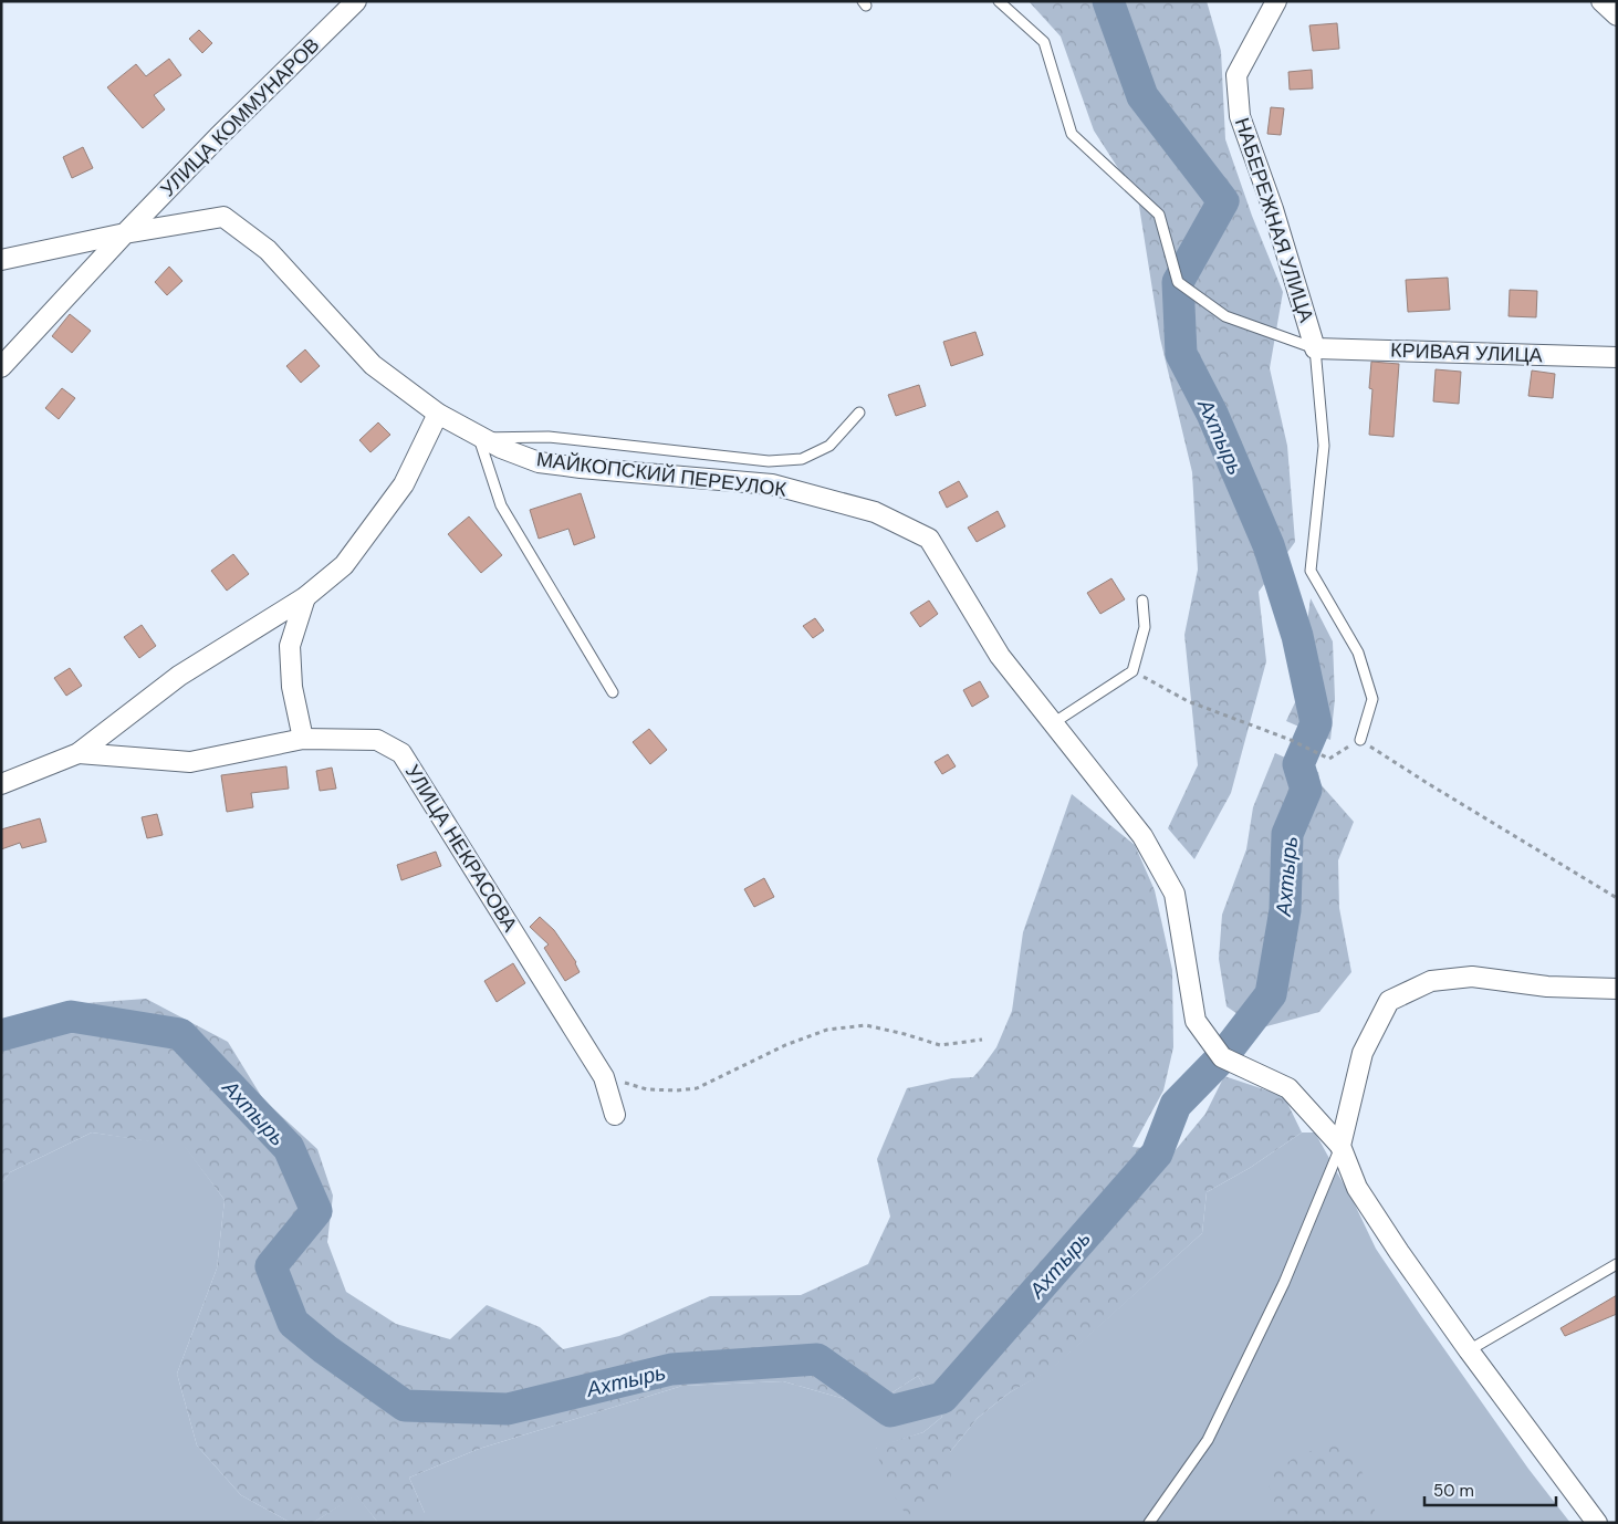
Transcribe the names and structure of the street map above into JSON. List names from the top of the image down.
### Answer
{
  "streets": {
    "street": [
      "УЛИЦА КОММУНАРОВ",
      "НАБЕРЕЖНАЯ УЛИЦА",
      "КРИВАЯ УЛИЦА",
      "МАЙКОПСКИЙ ПЕРЕУЛОК",
      "УЛИЦА НЕКРАСОВА"
    ]
  },
  "crossings": [
    ["УЛИЦА КОММУНАРОВ", "МАЙКОПСКИЙ ПЕРЕУЛОК"],
    ["УЛИЦА КОММУНАРОВ", "УЛИЦА НЕКРАСОВА"],
    ["НАБЕРЕЖНАЯ УЛИЦА", "КРИВАЯ УЛИЦА"],
    ["МАЙКОПСКИЙ ПЕРЕУЛОК", "УЛИЦА НЕКРАСОВА"]
  ],
  "water": ["Ахтырь"],
  "scale_bar": "50 m"
}
